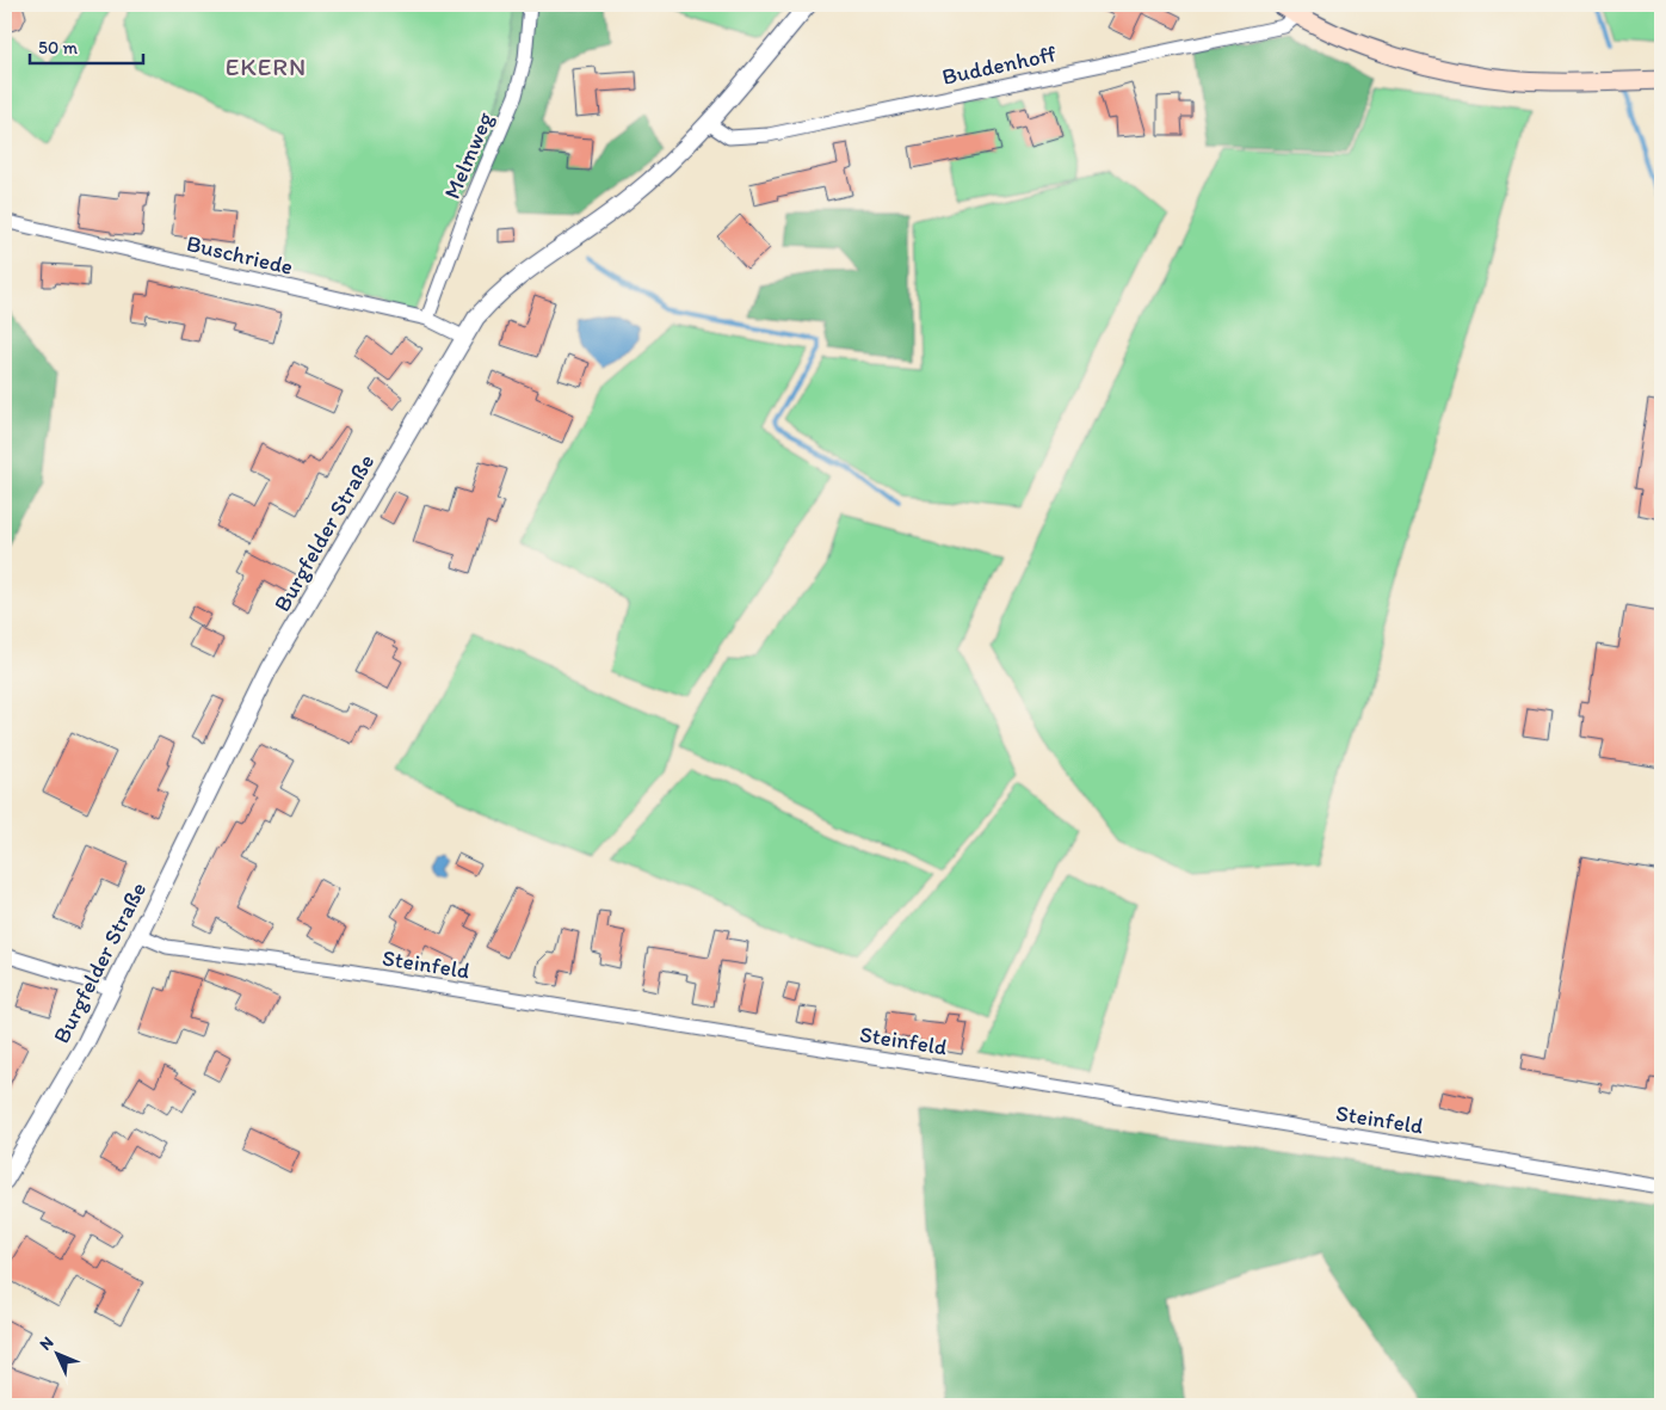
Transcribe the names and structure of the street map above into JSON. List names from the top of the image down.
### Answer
{
  "streets": {
    "street": [
      "Buddenhoff",
      "Melmweg",
      "Buschriede",
      "Burgfelder Straße",
      "Steinfeld"
    ]
  },
  "crossings": [
    ["Buddenhoff", "Burgfelder Straße"],
    ["Melmweg", "Buschriede"],
    ["Buschriede", "Burgfelder Straße"],
    ["Burgfelder Straße", "Steinfeld"]
  ],
  "districts": ["EKERN"],
  "scale_bar": "50 m",
  "north": "top left"
}
